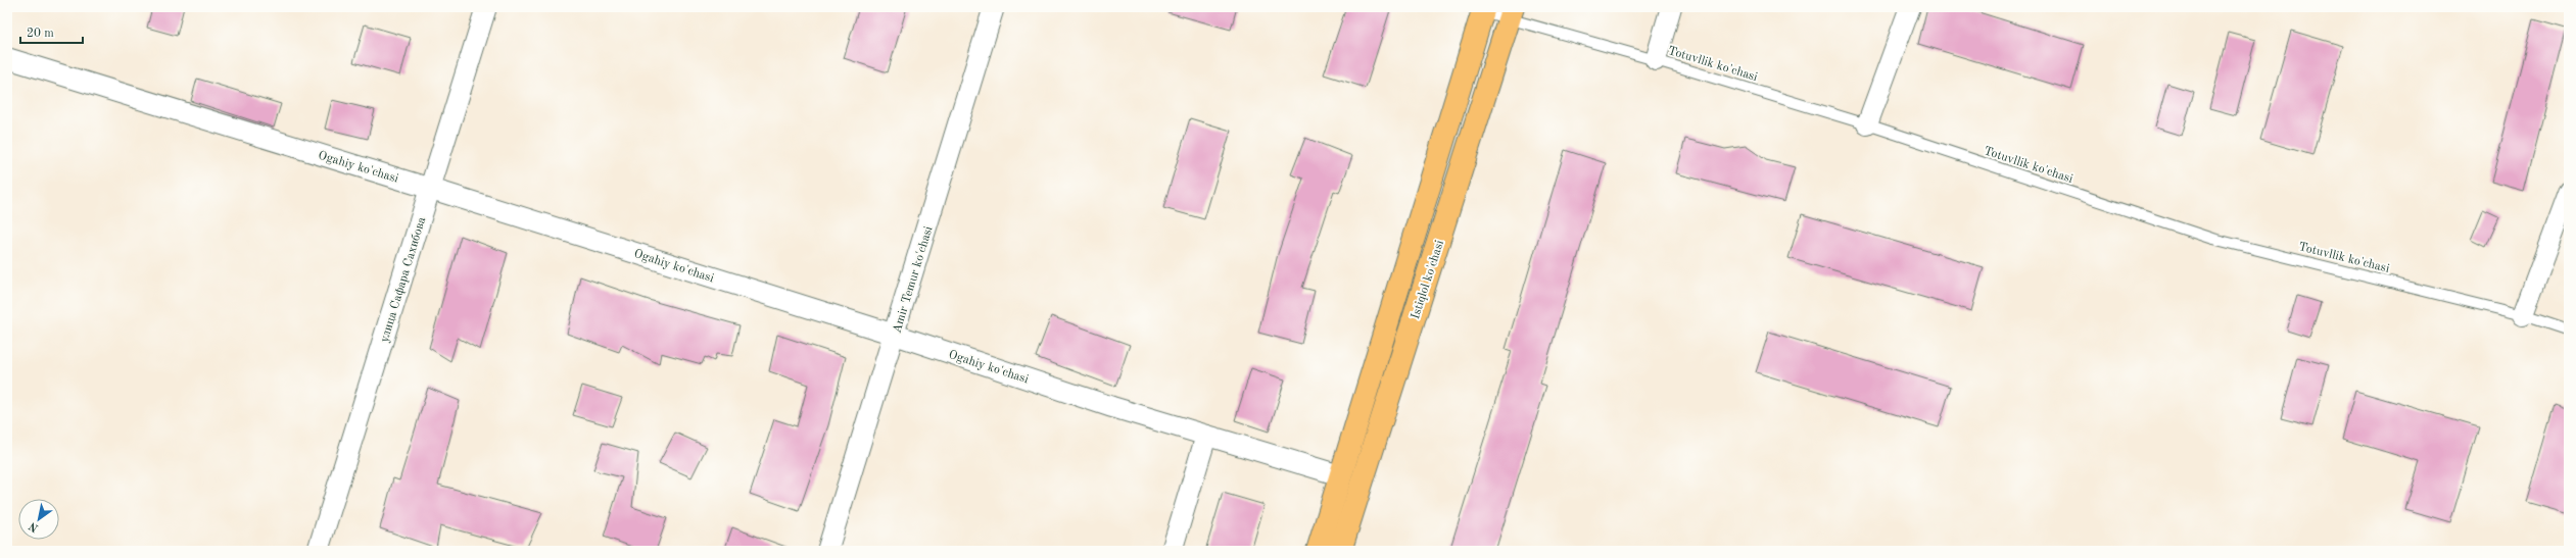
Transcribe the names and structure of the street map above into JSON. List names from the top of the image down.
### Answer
{
  "streets": {
    "main road": ["Istiqlol ko'chasi"],
    "street": ["Ogahiy ko'chasi", "улица Сафара Сахибова", "Amir Temur ko'chasi"],
    "lane": ["Totuvllik ko'chasi"]
  },
  "crossings": [
    ["Totuvllik ko'chasi", "Istiqlol ko'chasi"],
    ["Ogahiy ko'chasi", "улица Сафара Сахибова"],
    ["Ogahiy ko'chasi", "Amir Temur ko'chasi"],
    ["Ogahiy ko'chasi", "Istiqlol ko'chasi"]
  ],
  "scale_bar": "20 m",
  "north": "bottom left"
}
